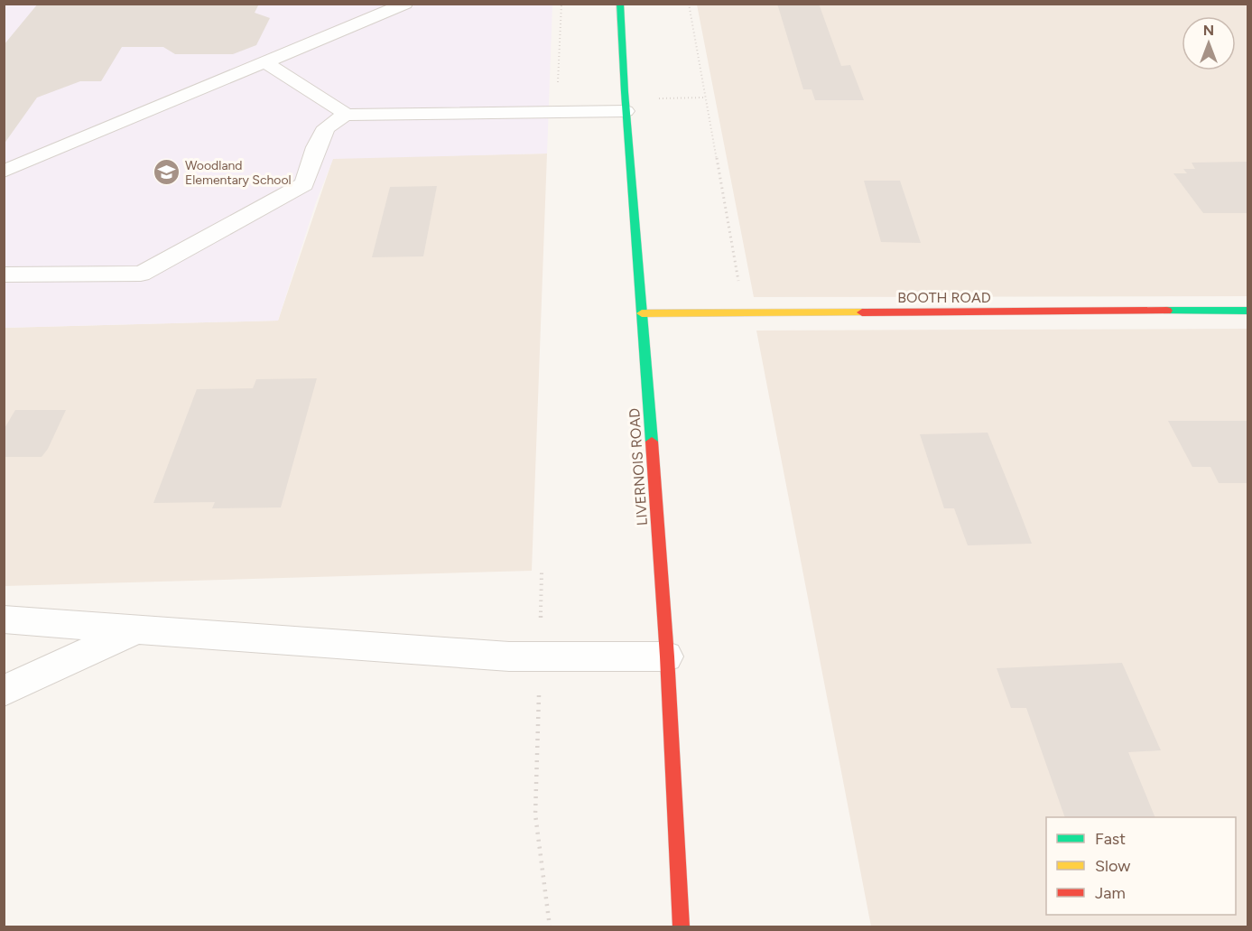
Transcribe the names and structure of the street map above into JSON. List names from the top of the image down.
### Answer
{
  "streets": {
    "street": ["BOOTH ROAD", "LIVERNOIS ROAD"]
  },
  "crossings": [
    ["BOOTH ROAD", "LIVERNOIS ROAD"]
  ],
  "places": {
    "school or university": ["Woodland Elementary School"]
  },
  "legend": ["Fast", "Slow", "Jam"],
  "north": "top"
}
